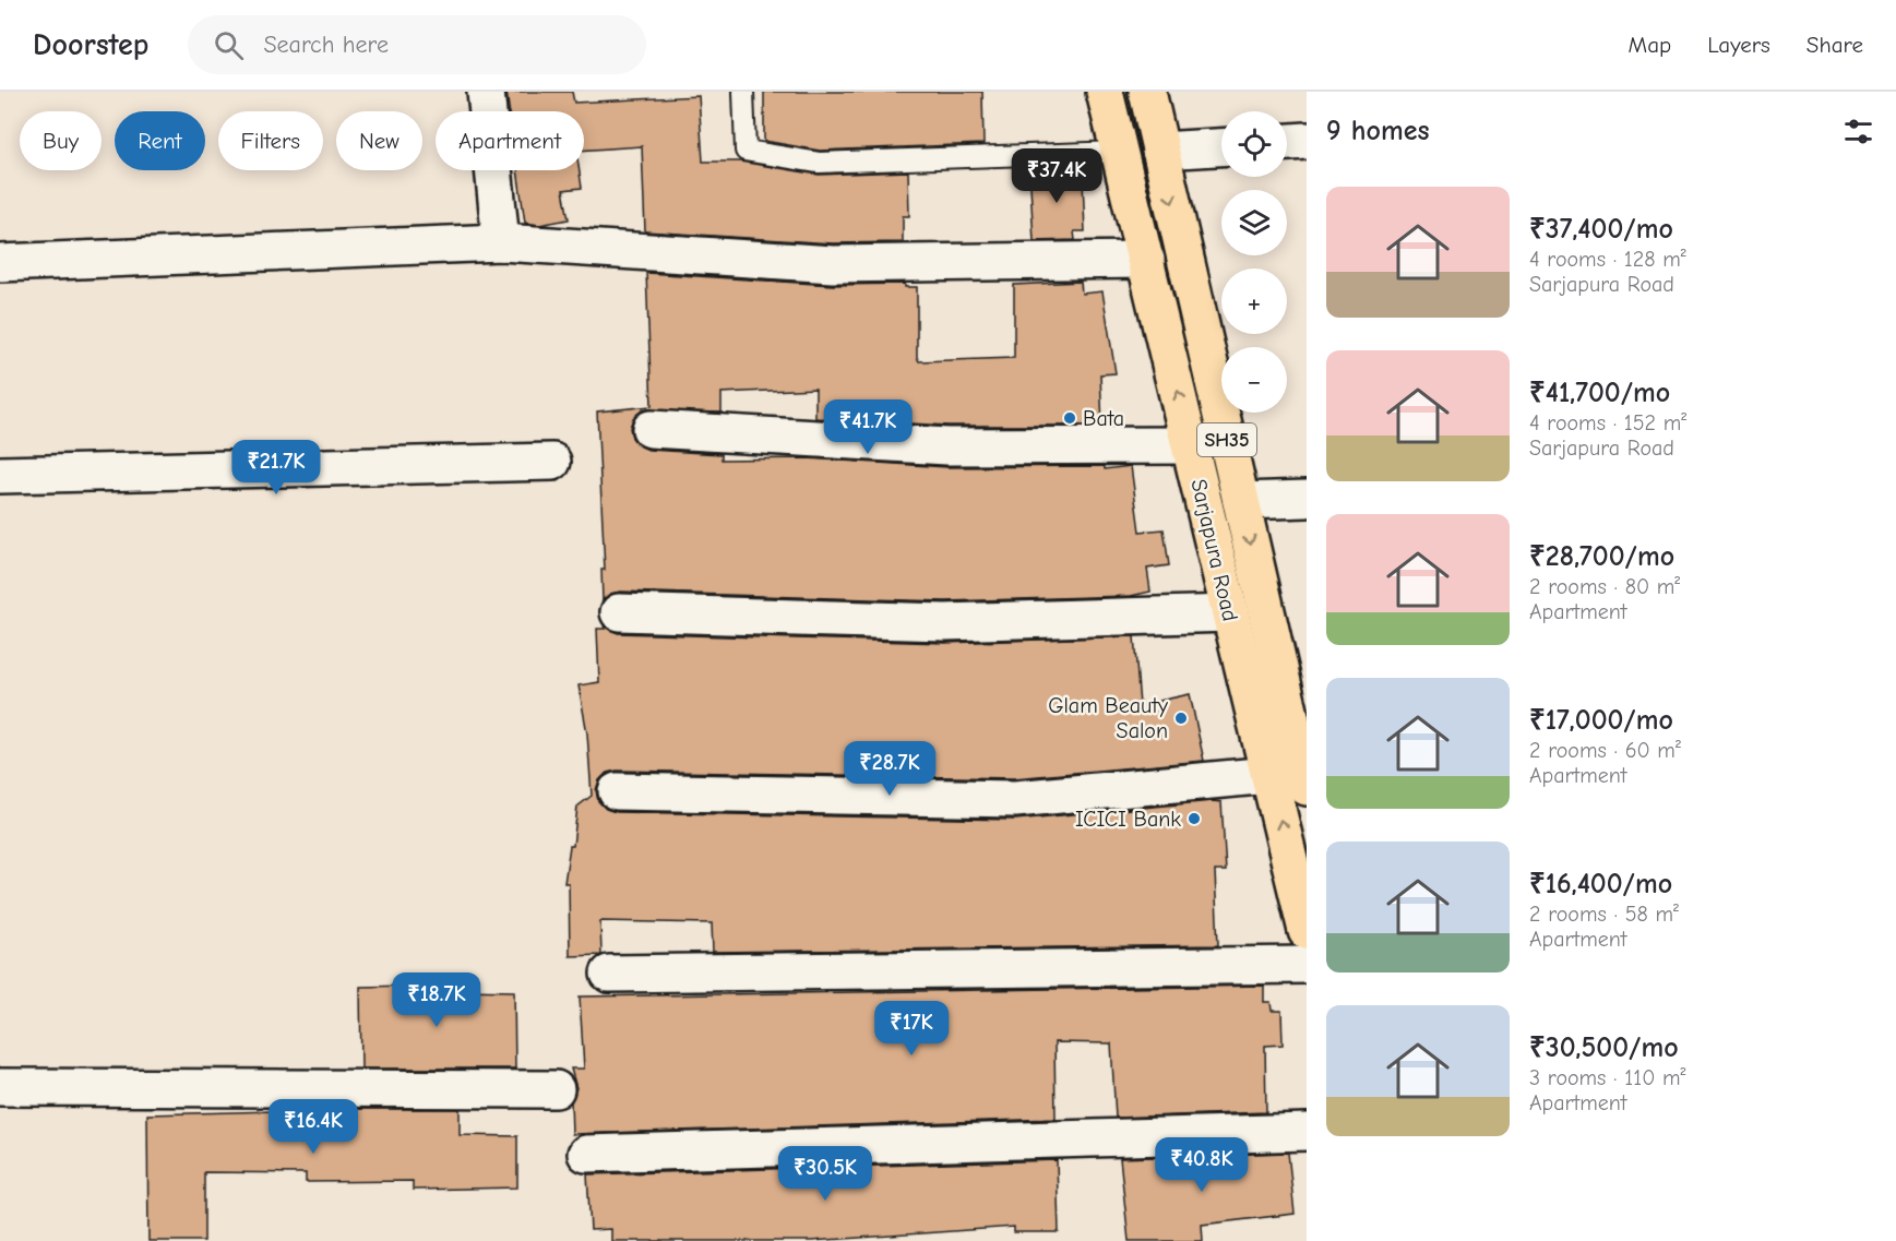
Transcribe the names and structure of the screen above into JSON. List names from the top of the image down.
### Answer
{
  "streets": {
    "main road": ["SH35", "Sarjapura Road"]
  },
  "places": ["Bata", "Glam Beauty Salon", "ICICI Bank"],
  "page": {
    "header": "Doorstep",
    "search": "Search here",
    "nav": ["Map", "Layers", "Share"],
    "heading": "9 homes",
    "map_buttons": ["+", "−"],
    "chip": [
      "Buy",
      "Rent",
      "Filters",
      "New",
      "Apartment"
    ],
    "price": [
      "₹37.4K",
      "₹41.7K",
      "₹21.7K",
      "₹28.7K",
      "₹18.7K",
      "₹17K",
      "₹16.4K",
      "₹40.8K",
      "₹30.5K"
    ],
    "list": [
      {
        "name": "₹37,400/mo",
        "note": "4 rooms · 128 m² · Sarjapura Road"
      },
      {
        "name": "₹41,700/mo",
        "note": "4 rooms · 152 m² · Sarjapura Road"
      },
      {
        "name": "₹28,700/mo",
        "note": "2 rooms · 80 m² · Apartment"
      },
      {
        "name": "₹17,000/mo",
        "note": "2 rooms · 60 m² · Apartment"
      },
      {
        "name": "₹16,400/mo",
        "note": "2 rooms · 58 m² · Apartment"
      },
      {
        "name": "₹30,500/mo",
        "note": "3 rooms · 110 m² · Apartment"
      }
    ]
  }
}
